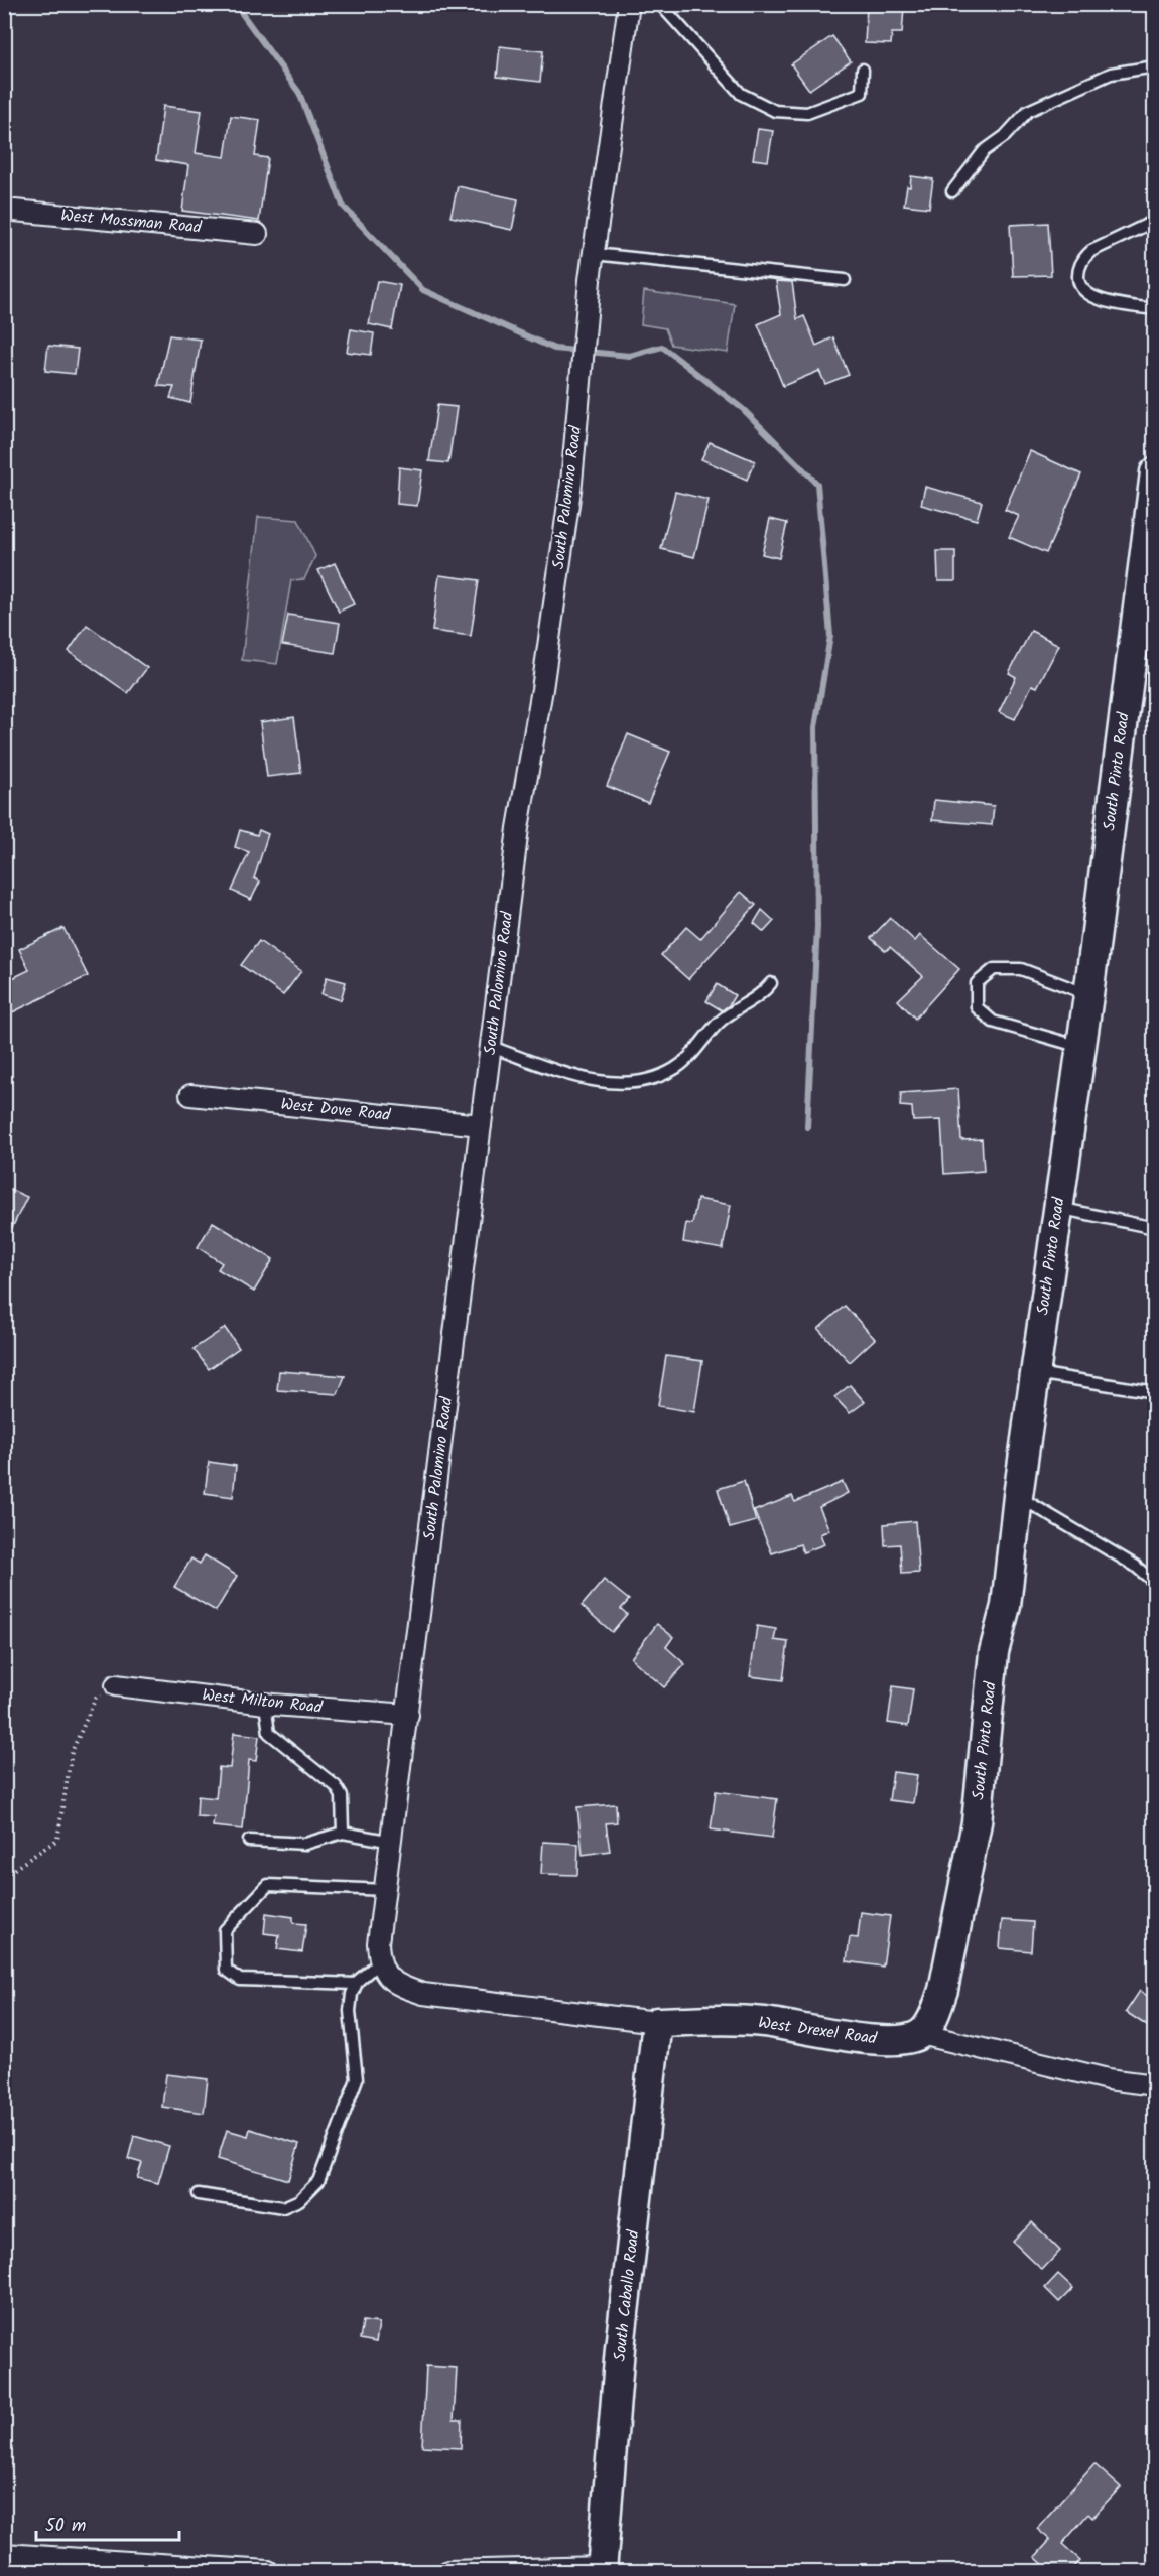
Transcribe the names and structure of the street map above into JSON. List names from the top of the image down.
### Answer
{
  "streets": {
    "street": [
      "West Mossman Road",
      "South Palomino Road",
      "South Pinto Road",
      "West Dove Road",
      "West Milton Road",
      "West Drexel Road",
      "South Caballo Road"
    ]
  },
  "crossings": [
    ["South Palomino Road", "West Dove Road"],
    ["South Palomino Road", "West Milton Road"],
    ["South Palomino Road", "West Drexel Road"],
    ["South Pinto Road", "West Drexel Road"],
    ["West Drexel Road", "South Caballo Road"]
  ],
  "scale_bar": "50 m"
}
